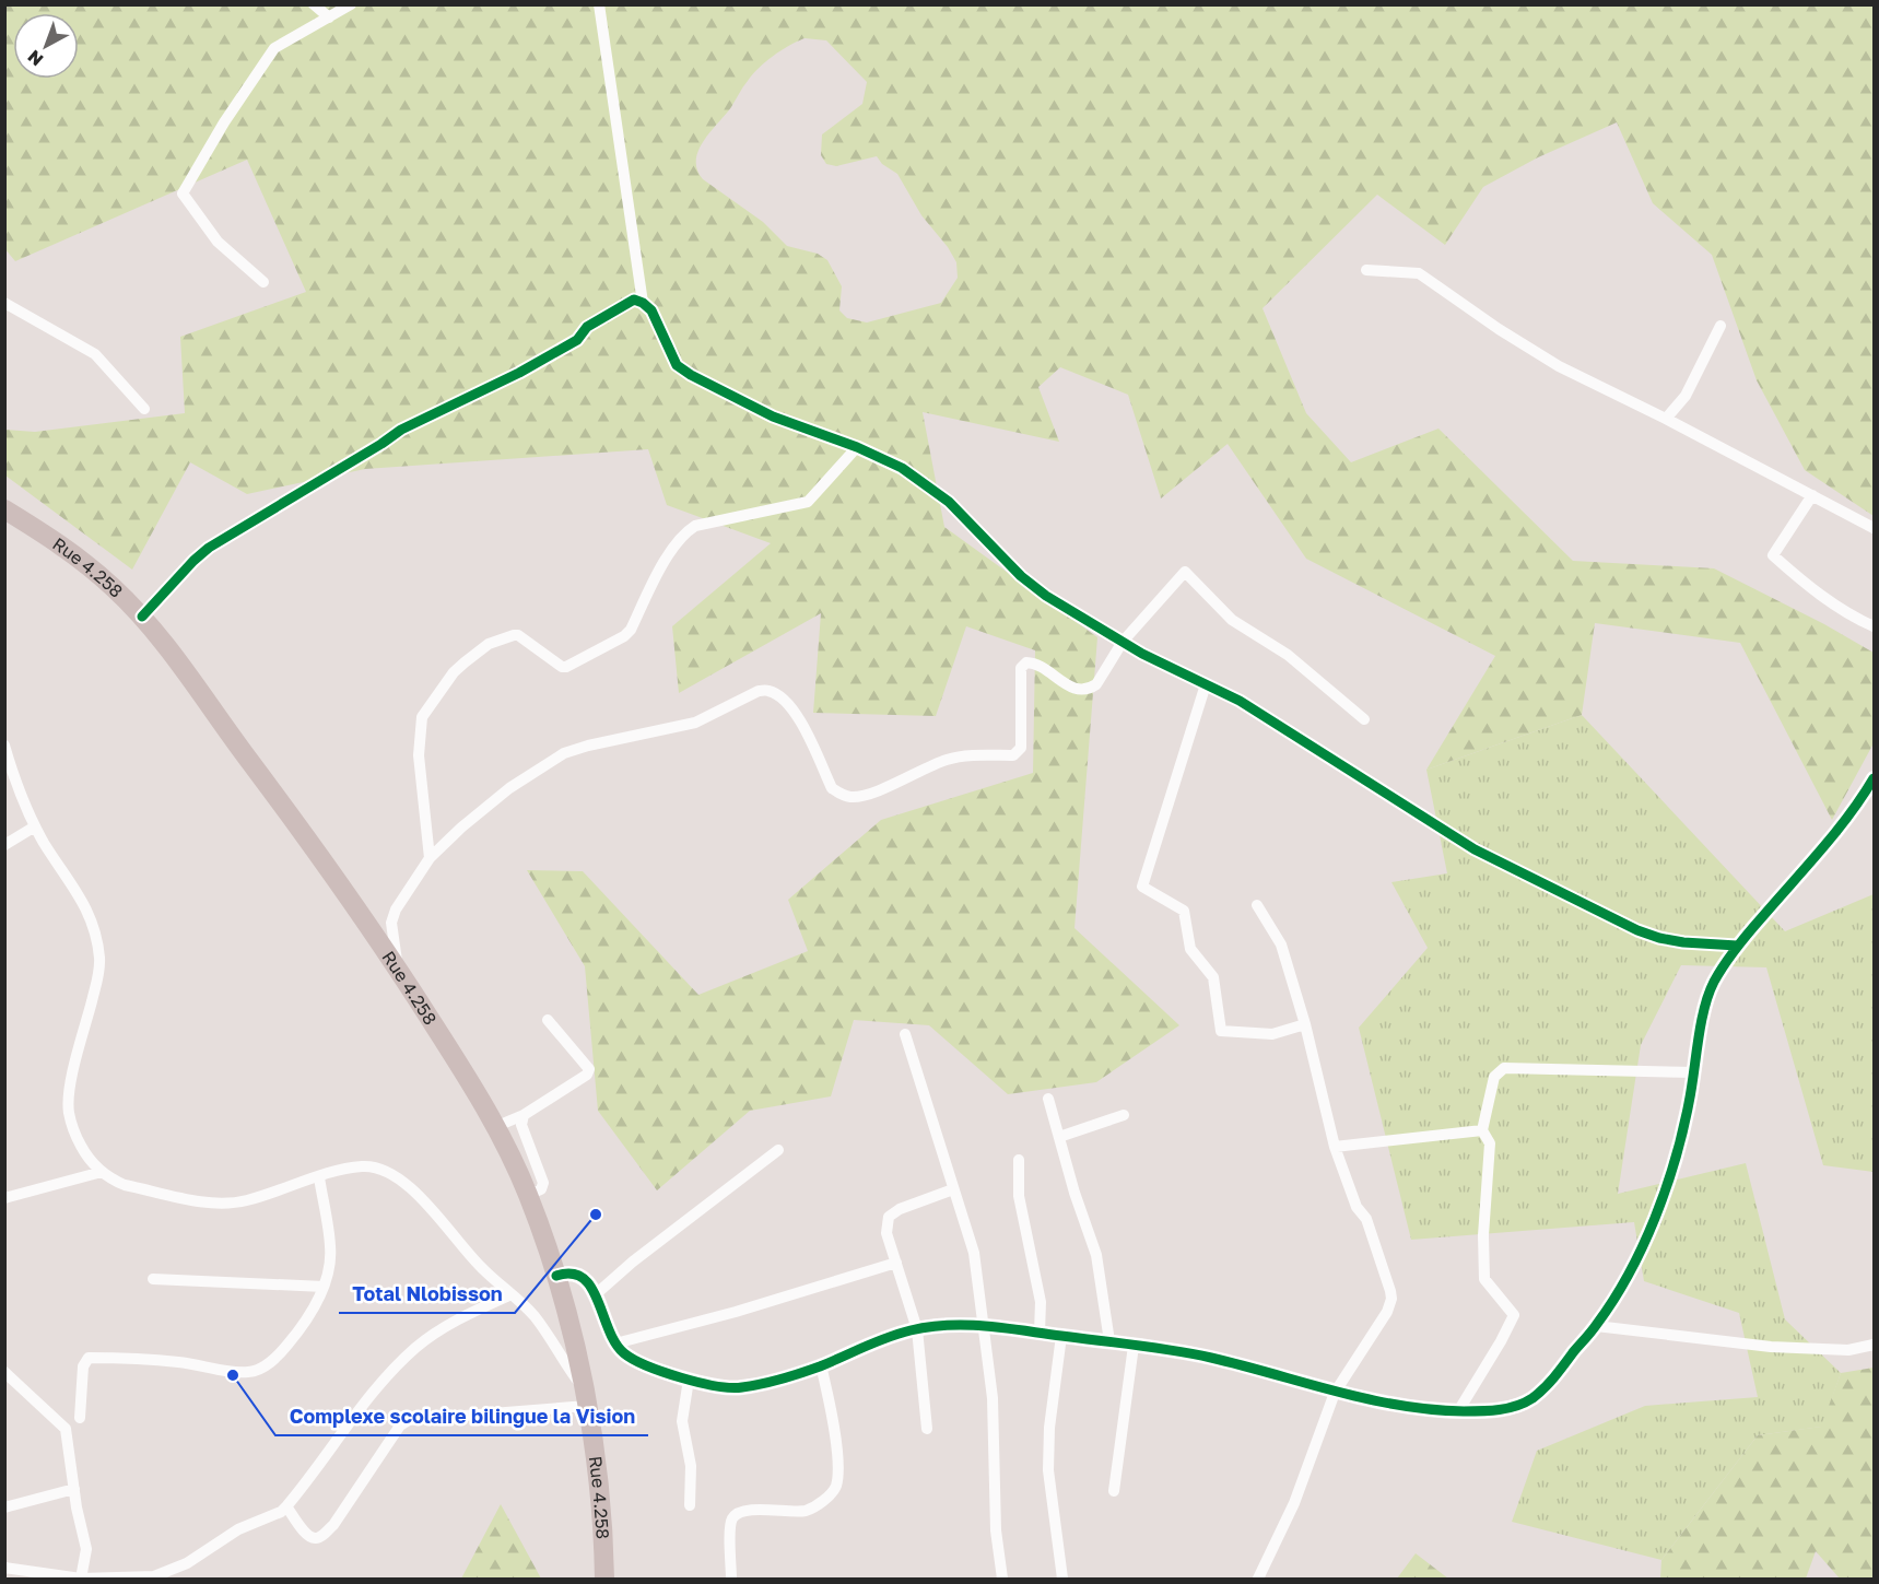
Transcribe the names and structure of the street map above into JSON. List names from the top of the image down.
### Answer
{
  "streets": {
    "highway": ["Rue 4.258"]
  },
  "places": ["Total Nlobisson", "Complexe scolaire bilingue la Vision"],
  "north": "bottom left"
}
